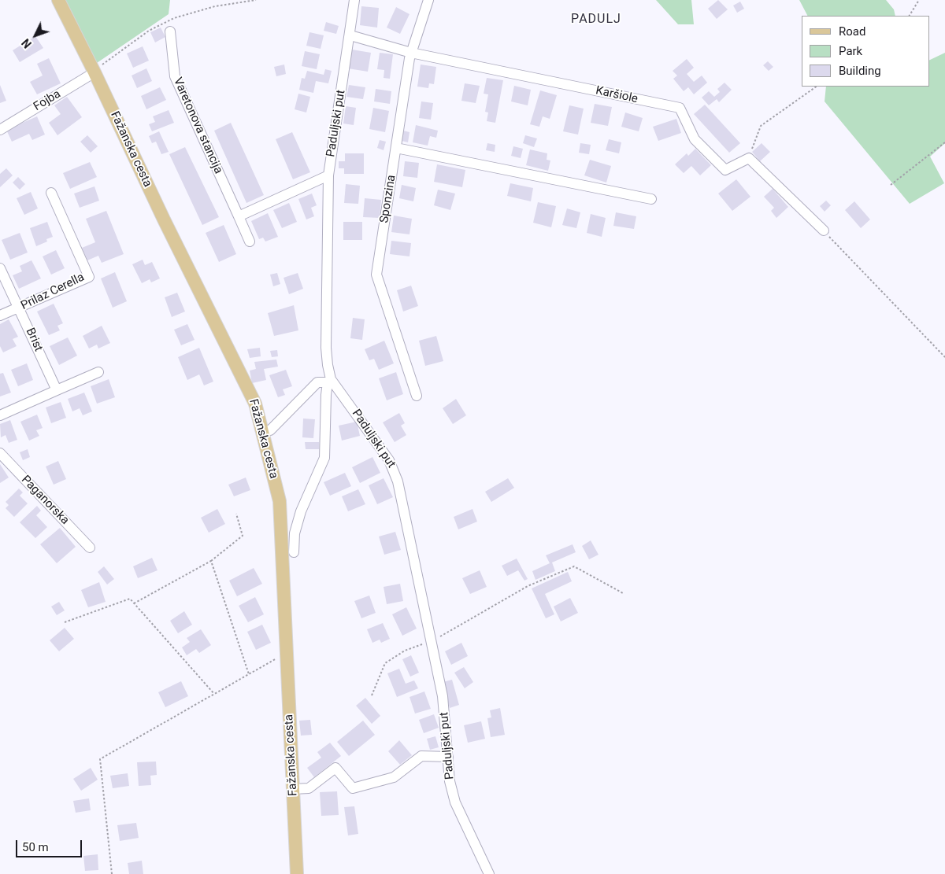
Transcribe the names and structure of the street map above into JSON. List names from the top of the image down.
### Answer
{
  "streets": {
    "main road": ["Fažanska cesta"],
    "street": [
      "Karšiole",
      "Fojba",
      "Paduljski put",
      "Varetonova stancija",
      "Sponzina",
      "Prilaz Cerella",
      "Brist",
      "Paganorska"
    ]
  },
  "crossings": [
    ["Karšiole", "Paduljski put"],
    ["Karšiole", "Sponzina"],
    ["Fojba", "Fažanska cesta"],
    ["Prilaz Cerella", "Brist"]
  ],
  "districts": ["PADULJ"],
  "legend": ["Road", "Park", "Building"],
  "scale_bar": "50 m",
  "north": "bottom left"
}
